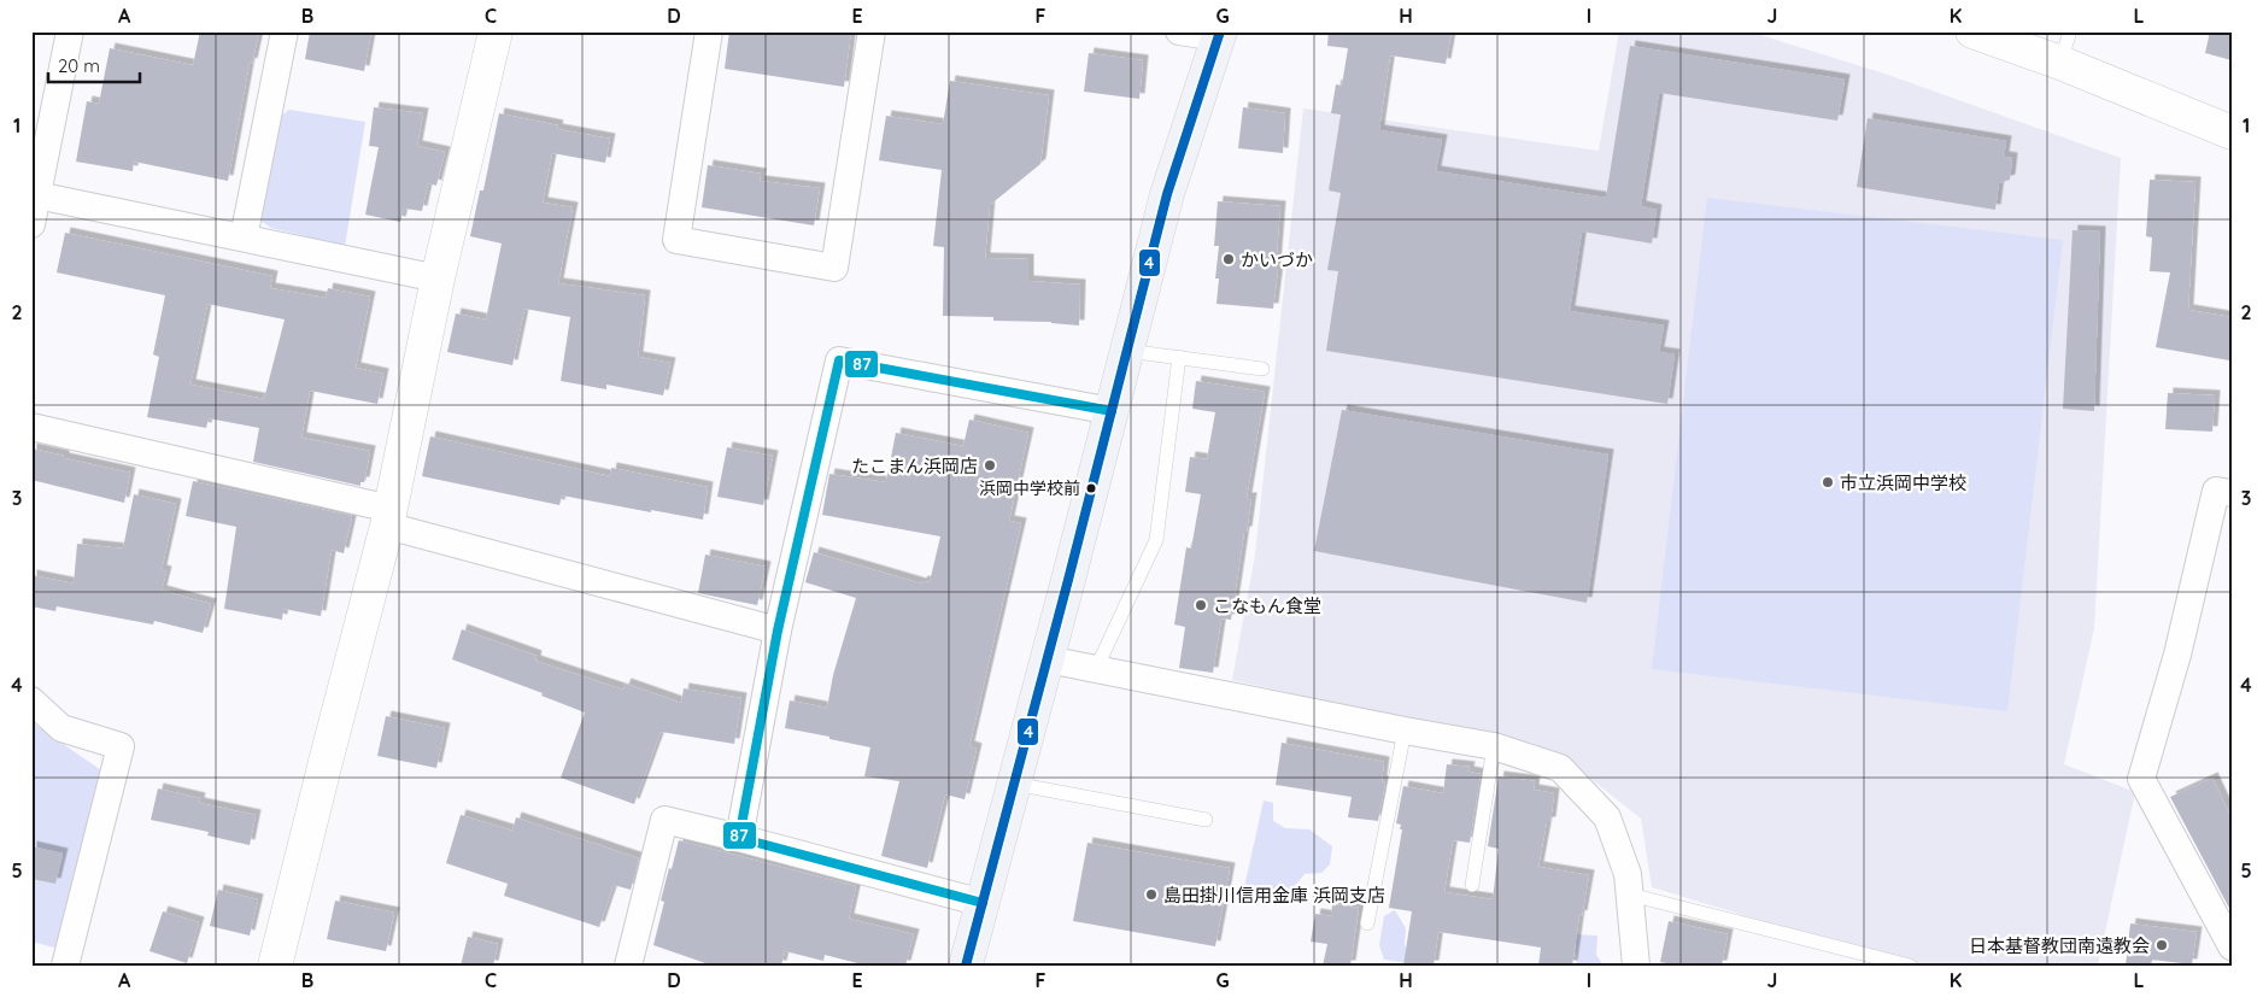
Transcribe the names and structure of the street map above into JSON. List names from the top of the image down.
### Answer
{
  "places": [
    "かいづか",
    "たこまん浜岡店",
    "市立浜岡中学校",
    "浜岡中学校前",
    "こなもん食堂",
    "島田掛川信用金庫 浜岡支店",
    "日本基督教団南遠教会"
  ],
  "lines": ["transit line 4", "transit line 87"],
  "scale_bar": "20 m",
  "grid": {
    "columns": [
      "A",
      "B",
      "C",
      "D",
      "E",
      "F",
      "G",
      "H",
      "I",
      "J",
      "K",
      "L"
    ],
    "rows": [
      "1",
      "2",
      "3",
      "4",
      "5"
    ]
  }
}
